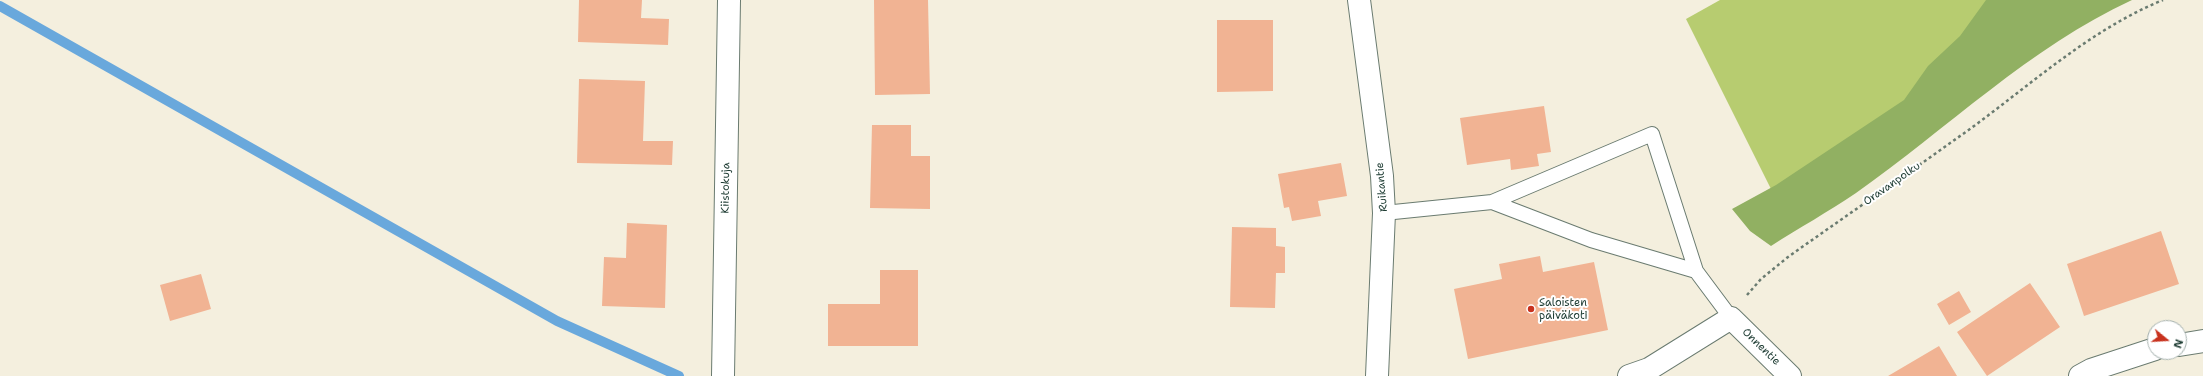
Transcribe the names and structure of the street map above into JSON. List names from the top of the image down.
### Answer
{
  "streets": {
    "street": ["Ruikantie", "Kiistokuja", "Onnentie"],
    "path": ["Oravanpolku"]
  },
  "crossings": [
    ["Oravanpolku", "Onnentie"]
  ],
  "places": ["Saloisten päiväkoti"],
  "north": "right"
}
